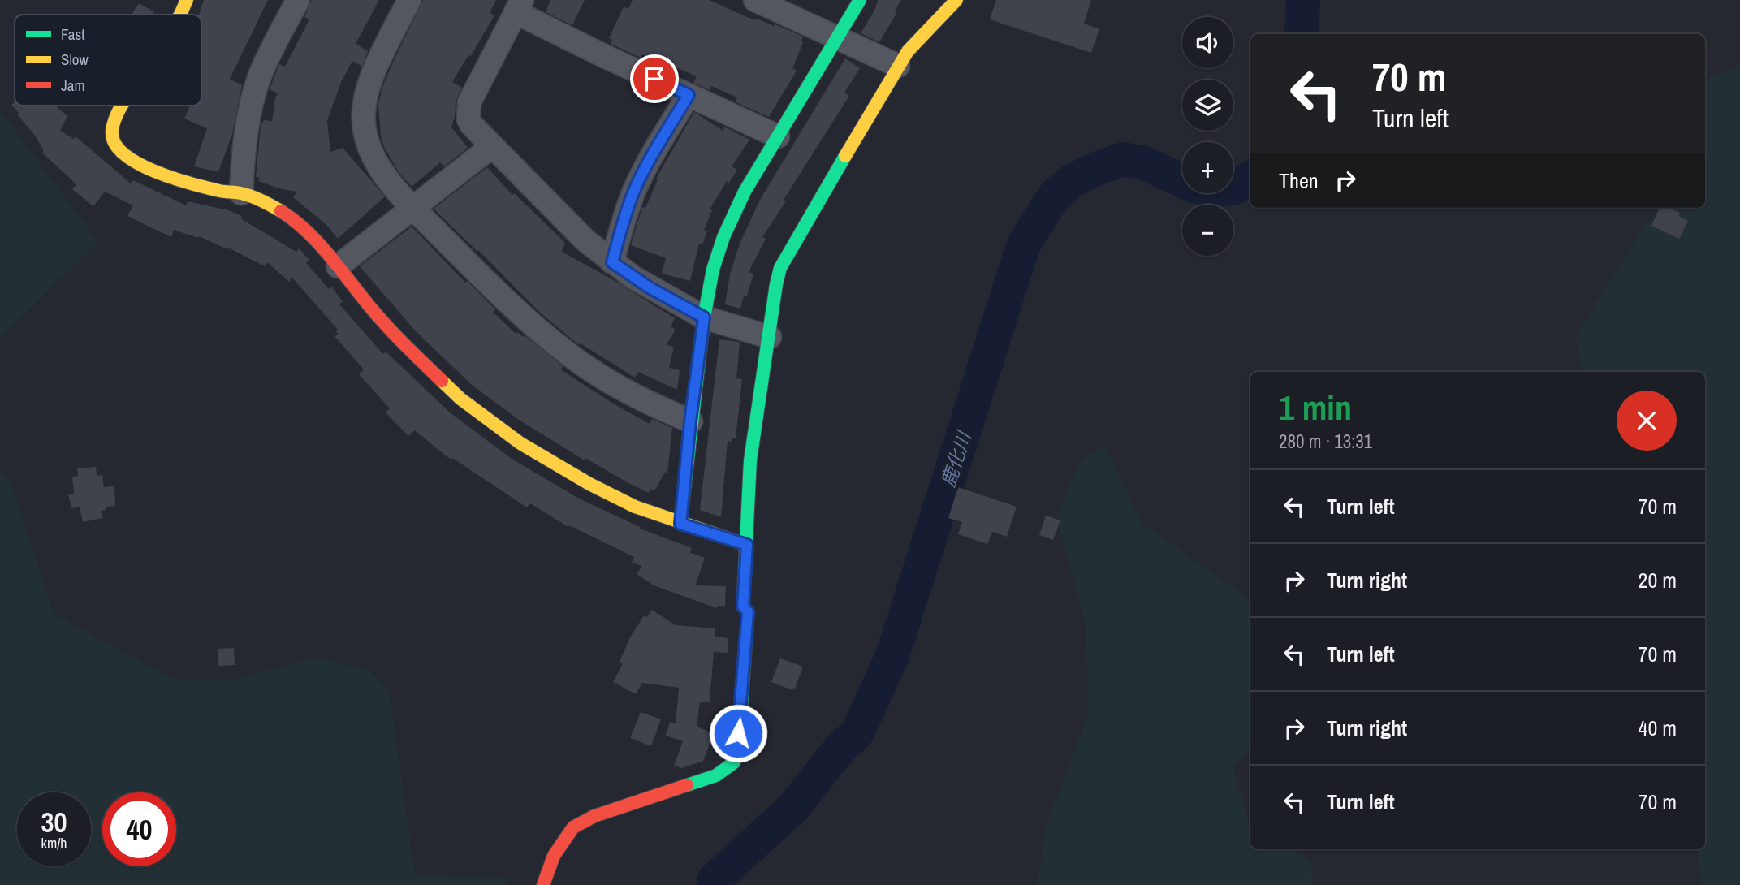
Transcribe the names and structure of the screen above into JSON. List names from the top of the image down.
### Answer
{
  "water": ["鹿化川"],
  "legend": ["Fast", "Slow", "Jam"],
  "page": {
    "map_buttons": ["+", "−"],
    "turn": ["70 m", "Turn left"],
    "then": "Then",
    "heading": ["1 min", "280 m · 13:31"],
    "list": [
      {
        "name": "Turn left",
        "value": "70 m"
      },
      {
        "name": "Turn right",
        "value": "20 m"
      },
      {
        "name": "Turn left",
        "value": "70 m"
      },
      {
        "name": "Turn right",
        "value": "40 m"
      },
      {
        "name": "Turn left",
        "value": "70 m"
      }
    ],
    "speed": "30 km/h",
    "limit": "40"
  }
}
